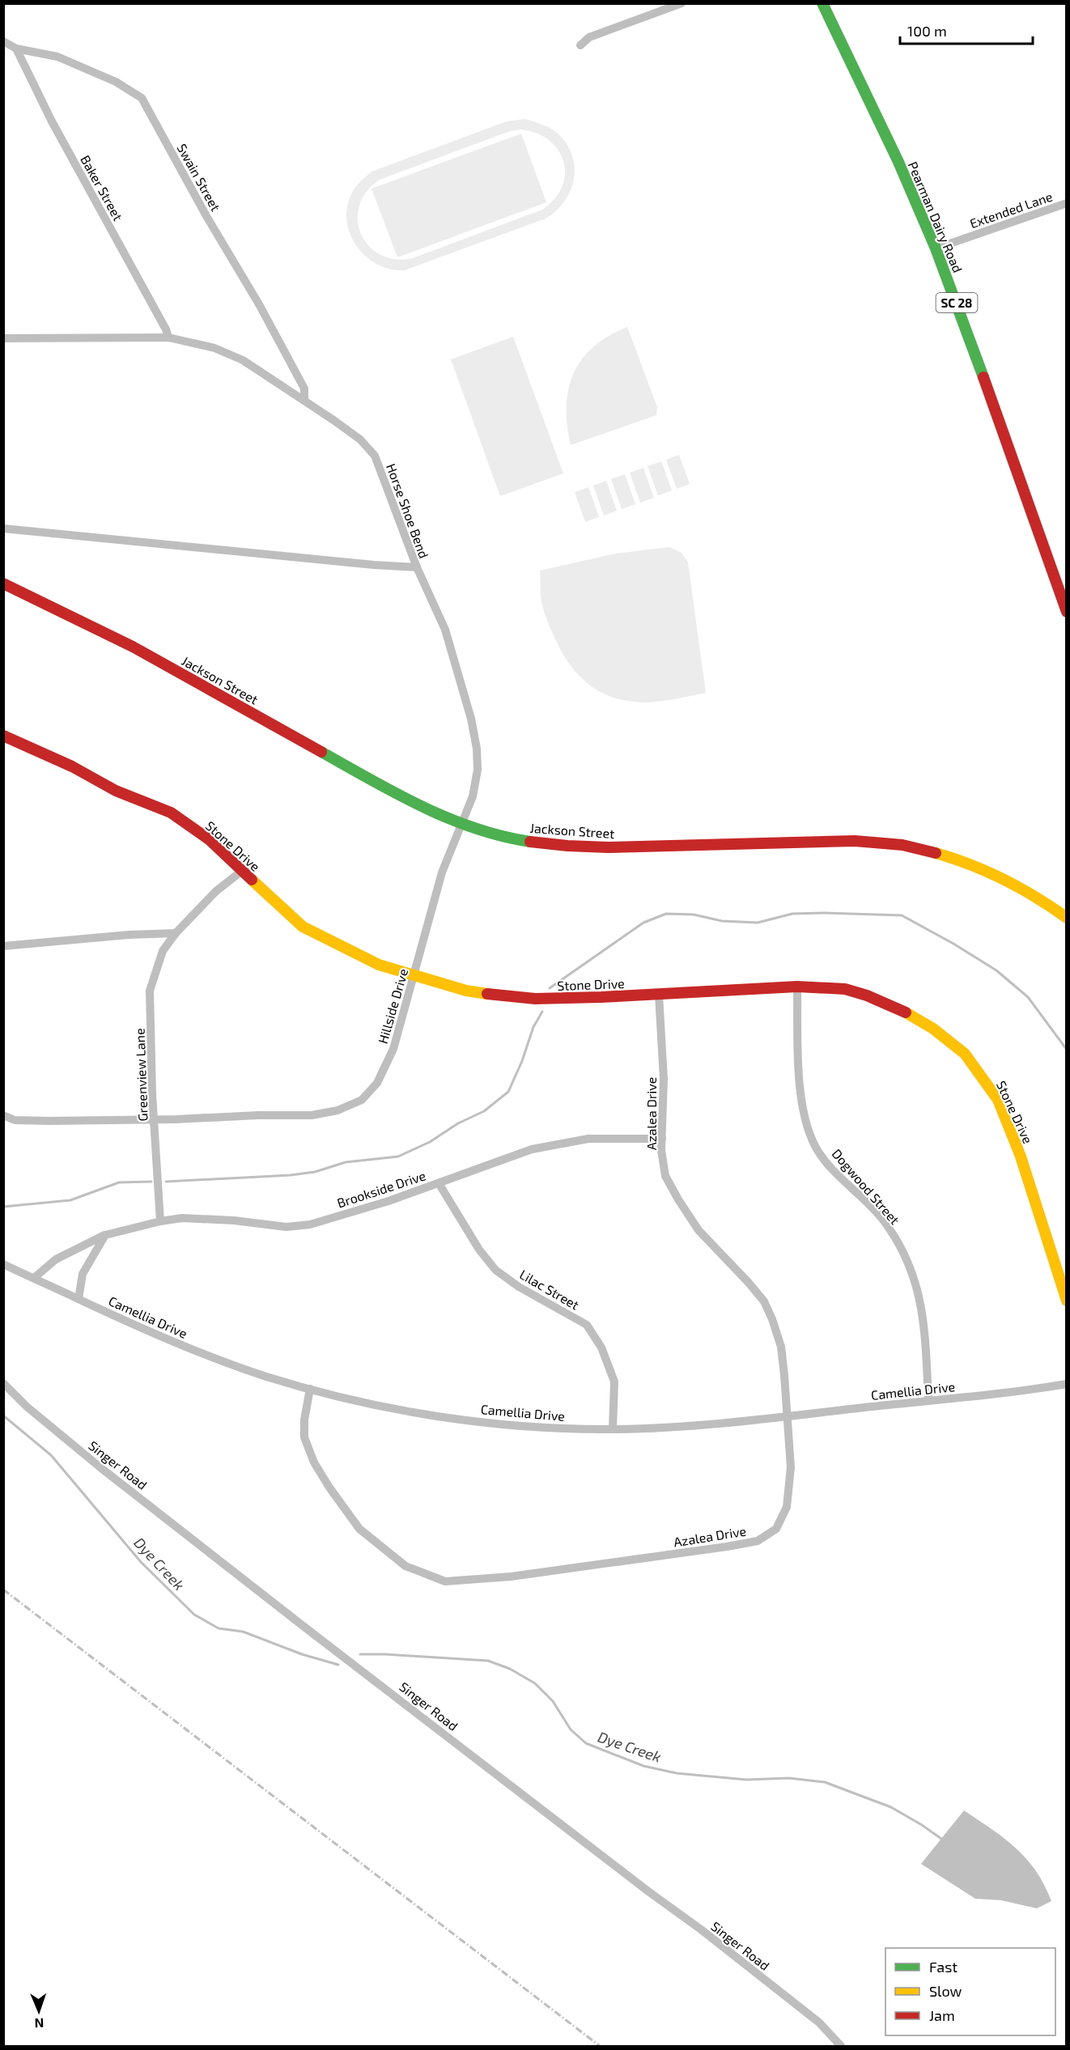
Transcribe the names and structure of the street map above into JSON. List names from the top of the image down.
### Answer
{
  "streets": {
    "main road": [
      "Pearman Dairy Road",
      "SC 28",
      "Jackson Street",
      "Stone Drive"
    ],
    "street": [
      "Swain Street",
      "Baker Street",
      "Extended Lane",
      "Horse Shoe Bend",
      "Hillside Drive",
      "Greenview Lane",
      "Azalea Drive",
      "Dogwood Street",
      "Brookside Drive",
      "Lilac Street",
      "Camellia Drive",
      "Singer Road"
    ]
  },
  "crossings": [
    ["Swain Street", "Baker Street"],
    ["Swain Street", "Horse Shoe Bend"],
    ["Baker Street", "Horse Shoe Bend"],
    ["Extended Lane", "Pearman Dairy Road"],
    ["Horse Shoe Bend", "Hillside Drive"],
    ["Jackson Street", "Hillside Drive"],
    ["Stone Drive", "Hillside Drive"],
    ["Stone Drive", "Azalea Drive"],
    ["Stone Drive", "Dogwood Street"],
    ["Hillside Drive", "Greenview Lane"],
    ["Greenview Lane", "Brookside Drive"],
    ["Azalea Drive", "Brookside Drive"],
    ["Azalea Drive", "Camellia Drive"],
    ["Dogwood Street", "Camellia Drive"],
    ["Brookside Drive", "Lilac Street"],
    ["Brookside Drive", "Camellia Drive"],
    ["Lilac Street", "Camellia Drive"]
  ],
  "water": ["Dye Creek"],
  "legend": ["Fast", "Slow", "Jam"],
  "scale_bar": "100 m",
  "north": "bottom"
}
